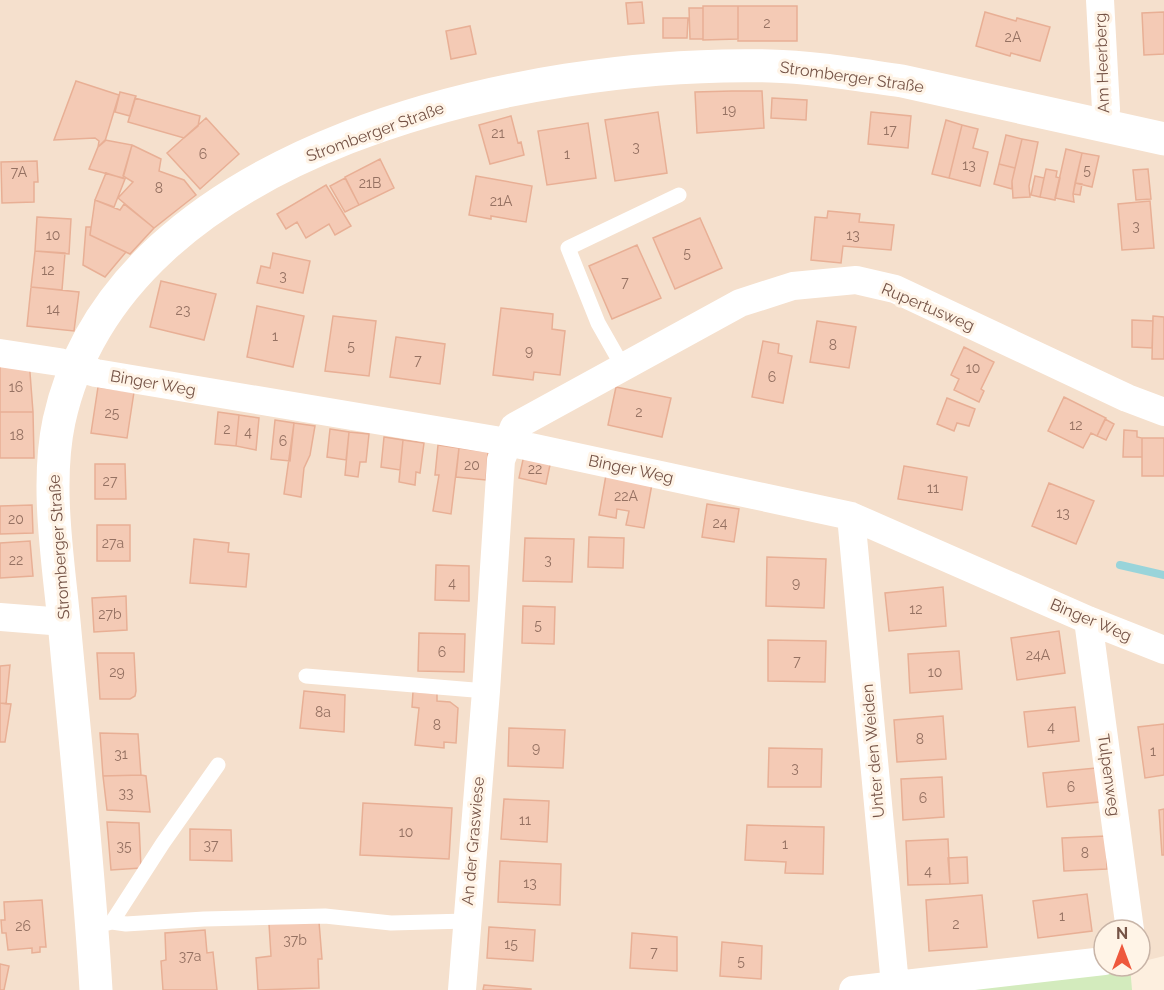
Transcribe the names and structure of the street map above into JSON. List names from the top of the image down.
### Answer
{
  "streets": {
    "main road": ["Stromberger Straße"],
    "street": [
      "Am Heerberg",
      "Rupertusweg",
      "Binger Weg",
      "Unter den Weiden",
      "Tulpenweg",
      "An der Graswiese"
    ]
  },
  "crossings": [
    ["Am Heerberg", "Stromberger Straße"],
    ["Stromberger Straße", "Binger Weg"],
    ["Rupertusweg", "Binger Weg"],
    ["Rupertusweg", "An der Graswiese"],
    ["Binger Weg", "Unter den Weiden"],
    ["Binger Weg", "Tulpenweg"],
    ["Binger Weg", "An der Graswiese"]
  ],
  "house_numbers": [
    "2",
    "2A",
    "19",
    "17",
    "21",
    "3",
    "6",
    "1",
    "13",
    "5",
    "7A",
    "21B",
    "8",
    "21A",
    "3",
    "10",
    "13",
    "5",
    "12",
    "3",
    "7",
    "14",
    "23",
    "1",
    "8",
    "5",
    "9",
    "7",
    "10",
    "6",
    "16",
    "2",
    "25",
    "12",
    "2",
    "4",
    "18",
    "6",
    "20",
    "22",
    "27",
    "11",
    "22A",
    "13",
    "20",
    "24",
    "27a",
    "22",
    "3",
    "4",
    "9",
    "12",
    "27b",
    "5",
    "6",
    "24A",
    "7",
    "29",
    "10",
    "8a",
    "8",
    "4",
    "8",
    "9",
    "1",
    "31",
    "3",
    "6",
    "33",
    "6",
    "11",
    "10",
    "1",
    "37",
    "35",
    "8",
    "4",
    "13",
    "1",
    "2",
    "26",
    "37b",
    "15",
    "7",
    "37a",
    "5"
  ],
  "north": "top"
}
